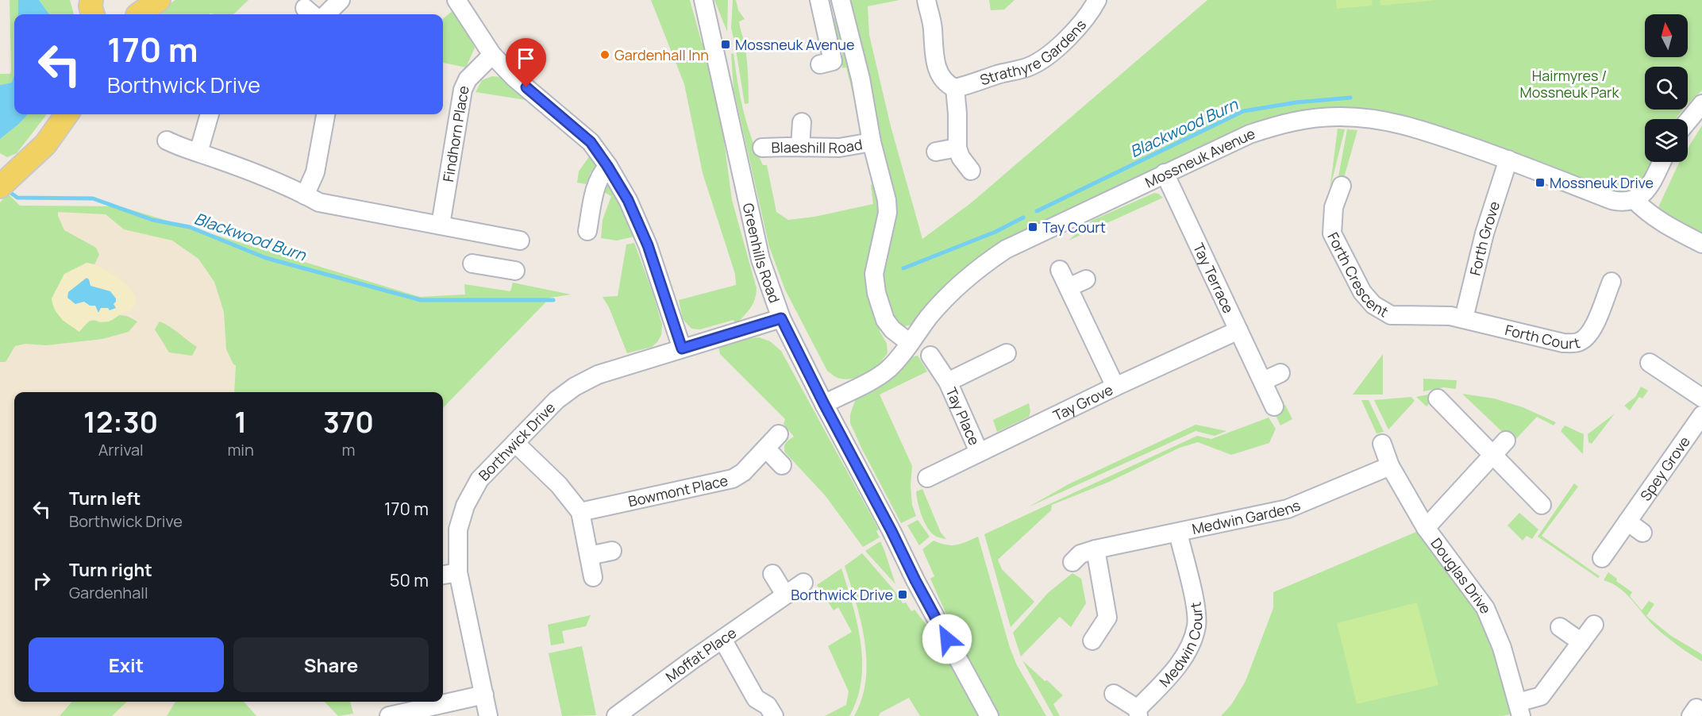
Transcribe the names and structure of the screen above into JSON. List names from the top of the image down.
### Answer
{
  "streets": {
    "street": [
      "Strathyre Gardens",
      "Findhorn Place",
      "Blaeshill Road",
      "Mossneuk Avenue",
      "Forth Grove",
      "Greenhills Road",
      "Forth Crescent",
      "Tay Terrace",
      "Forth Court",
      "Tay Grove",
      "Tay Place",
      "Borthwick Drive",
      "Spey Grove",
      "Bowmont Place",
      "Medwin Gardens",
      "Douglas Drive",
      "Medwin Court",
      "Moffat Place"
    ]
  },
  "crossings": [
    ["Blaeshill Road", "Mossneuk Avenue"],
    ["Mossneuk Avenue", "Forth Grove"],
    ["Mossneuk Avenue", "Greenhills Road"],
    ["Mossneuk Avenue", "Tay Terrace"],
    ["Forth Grove", "Forth Crescent"],
    ["Forth Grove", "Forth Court"],
    ["Greenhills Road", "Borthwick Drive"],
    ["Forth Crescent", "Forth Court"],
    ["Tay Terrace", "Tay Grove"],
    ["Tay Grove", "Tay Place"],
    ["Medwin Gardens", "Douglas Drive"],
    ["Medwin Gardens", "Medwin Court"]
  ],
  "water": ["Blackwood Burn"],
  "parks": ["Hairmyres / Mossneuk Park"],
  "places": {
    "transit": [
      "Mossneuk Avenue",
      "Mossneuk Drive",
      "Tay Court",
      "Borthwick Drive"
    ],
    "other": ["Gardenhall Inn"]
  },
  "north": "top",
  "page": {
    "turn": ["170 m", "Borthwick Drive"],
    "eta": [
      "12:30",
      "Arrival",
      "1",
      "min",
      "370",
      "m"
    ],
    "list": [
      {
        "name": "Turn left",
        "note": "Borthwick Drive",
        "value": "170 m"
      },
      {
        "name": "Turn right",
        "note": "Gardenhall",
        "value": "50 m"
      }
    ],
    "buttons": ["Exit", "Share"]
  }
}
